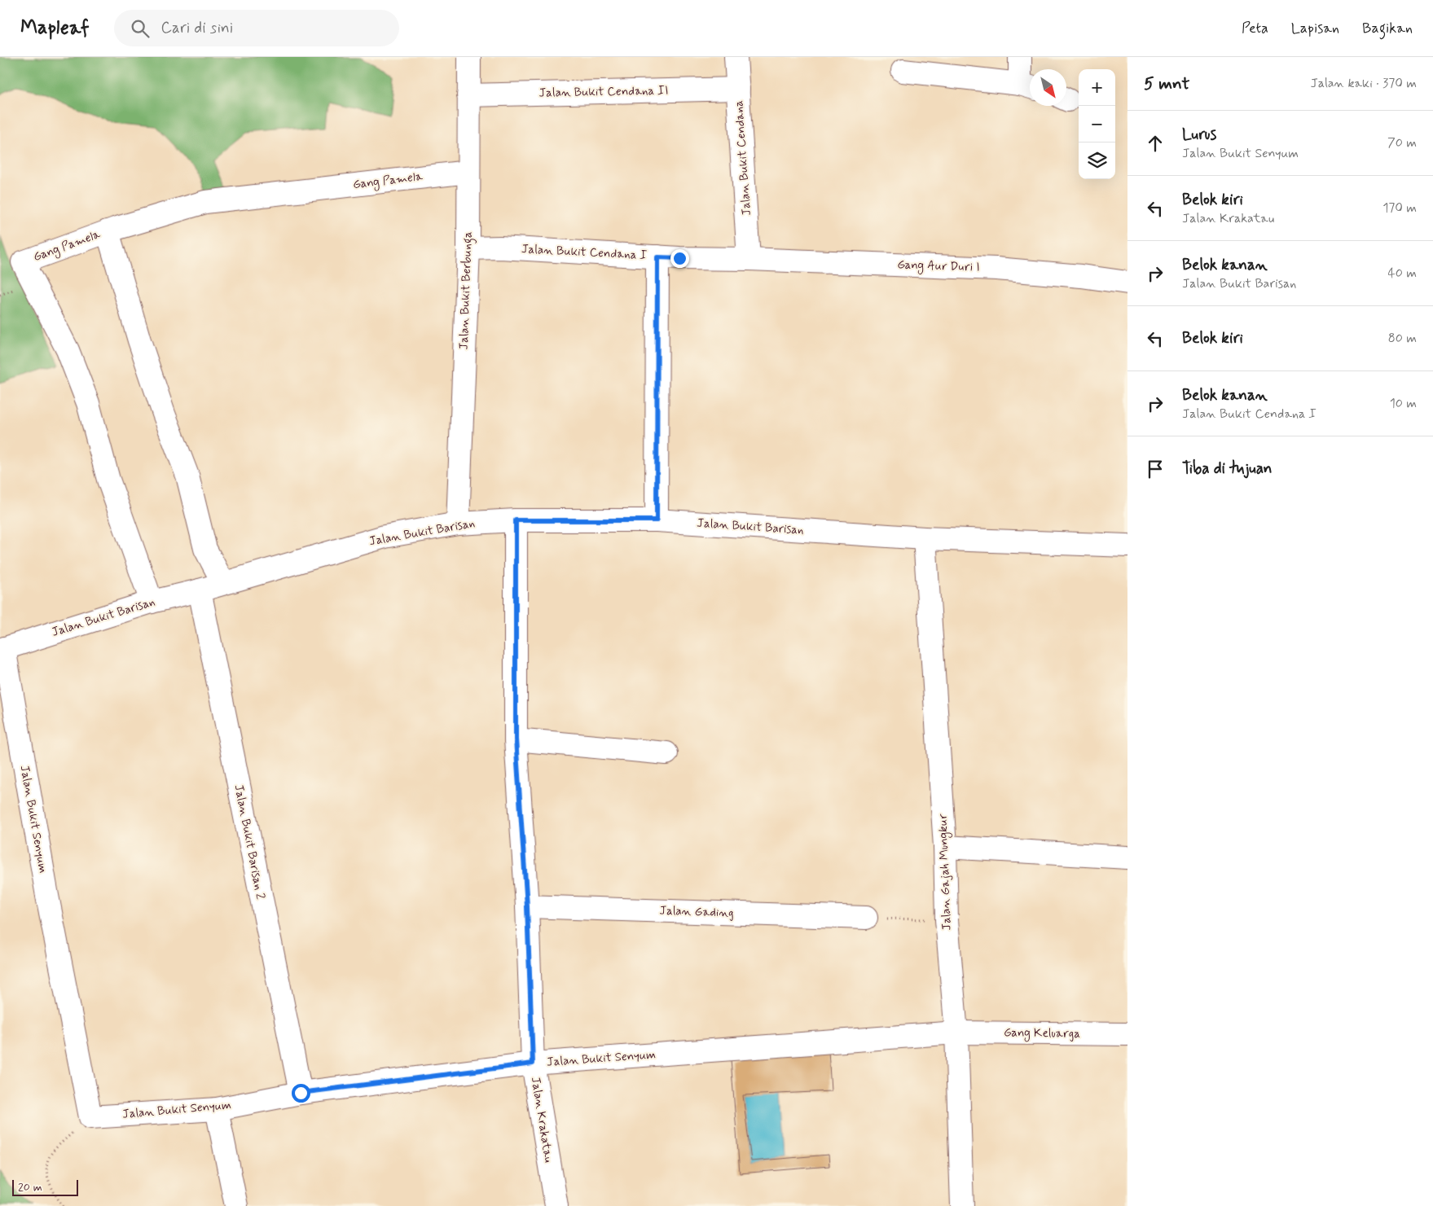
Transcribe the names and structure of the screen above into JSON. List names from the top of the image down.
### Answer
{
  "streets": {
    "street": [
      "Jalan Bukit Cendana II",
      "Jalan Bukit Cendana",
      "Gang Pamela",
      "Jalan Bukit Cendana I",
      "Gang Aur Duri I",
      "Jalan Bukit Berbunga",
      "Jalan Bukit Barisan",
      "Jalan Bukit Senyum",
      "Jalan Bukit Barisan 2",
      "Jalan Gajah Mungkur",
      "Jalan Gading",
      "Gang Keluarga",
      "Jalan Krakatau"
    ]
  },
  "crossings": [
    ["Jalan Bukit Cendana II", "Jalan Bukit Cendana"],
    ["Jalan Bukit Cendana II", "Jalan Bukit Berbunga"],
    ["Jalan Bukit Cendana", "Jalan Bukit Cendana I"],
    ["Jalan Bukit Cendana", "Gang Aur Duri I"],
    ["Gang Pamela", "Jalan Bukit Berbunga"],
    ["Gang Pamela", "Jalan Bukit Barisan"],
    ["Jalan Bukit Cendana I", "Gang Aur Duri I"],
    ["Jalan Bukit Cendana I", "Jalan Bukit Berbunga"],
    ["Jalan Bukit Berbunga", "Jalan Bukit Barisan"],
    ["Jalan Bukit Barisan", "Jalan Bukit Senyum"],
    ["Jalan Bukit Barisan", "Jalan Bukit Barisan 2"],
    ["Jalan Bukit Barisan", "Jalan Gajah Mungkur"],
    ["Jalan Bukit Barisan", "Jalan Krakatau"],
    ["Jalan Bukit Senyum", "Jalan Bukit Barisan 2"],
    ["Jalan Bukit Senyum", "Jalan Gajah Mungkur"],
    ["Jalan Bukit Senyum", "Gang Keluarga"],
    ["Jalan Bukit Senyum", "Jalan Krakatau"],
    ["Jalan Gajah Mungkur", "Gang Keluarga"],
    ["Jalan Gading", "Jalan Krakatau"]
  ],
  "scale_bar": "20 m",
  "north": "bottom right",
  "page": {
    "header": "Mapleaf",
    "search": "Cari di sini",
    "nav": ["Peta", "Lapisan", "Bagikan"],
    "heading": ["5 mnt", "Jalan kaki · 370 m"],
    "map_buttons": ["+", "−"],
    "list": [
      ["Lurus", "Jalan Bukit Senyum", "70 m"],
      ["Belok kiri", "Jalan Krakatau", "170 m"],
      ["Belok kanan", "Jalan Bukit Barisan", "40 m"],
      ["Belok kiri", "80 m"],
      ["Belok kanan", "Jalan Bukit Cendana I", "10 m"],
      "Tiba di tujuan"
    ],
    "scale": "20 m"
  }
}
